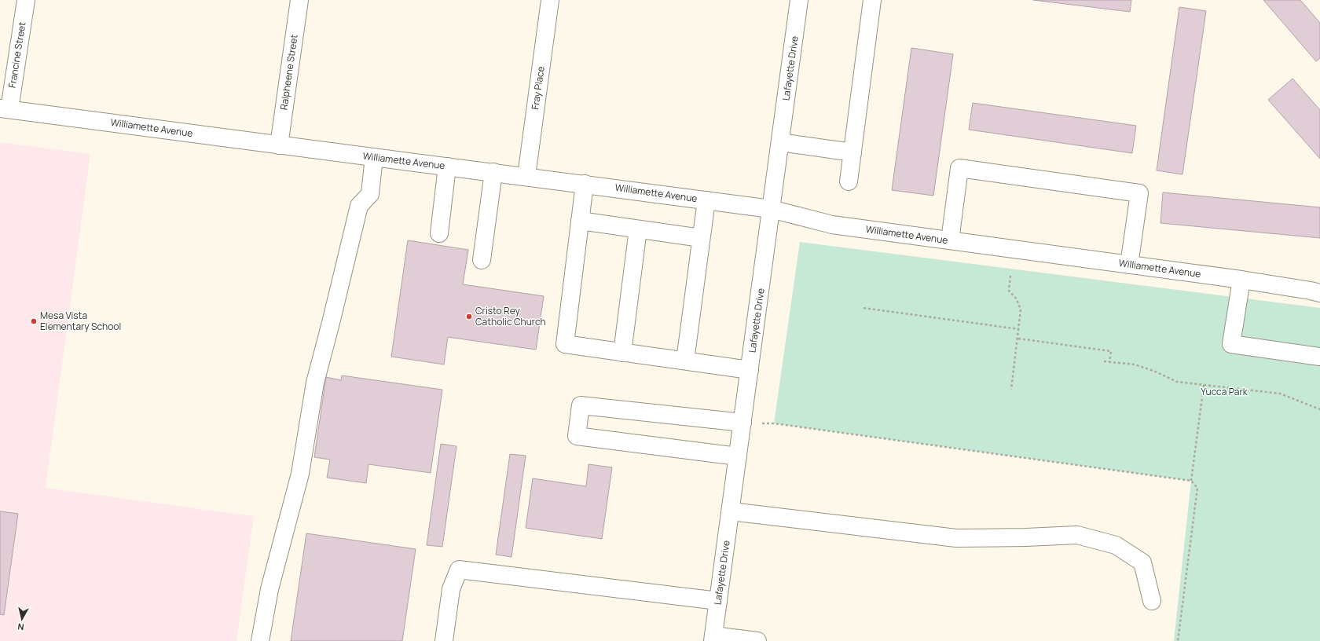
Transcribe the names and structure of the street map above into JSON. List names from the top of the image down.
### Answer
{
  "streets": {
    "street": [
      "Francine Street",
      "Lafayette Drive",
      "Ralpheene Street",
      "Fray Place",
      "Williamette Avenue"
    ]
  },
  "crossings": [
    ["Francine Street", "Williamette Avenue"],
    ["Lafayette Drive", "Williamette Avenue"],
    ["Ralpheene Street", "Williamette Avenue"],
    ["Fray Place", "Williamette Avenue"]
  ],
  "parks": ["Yucca Park"],
  "places": ["Cristo Rey Catholic Church", "Mesa Vista Elementary School"],
  "north": "bottom"
}
